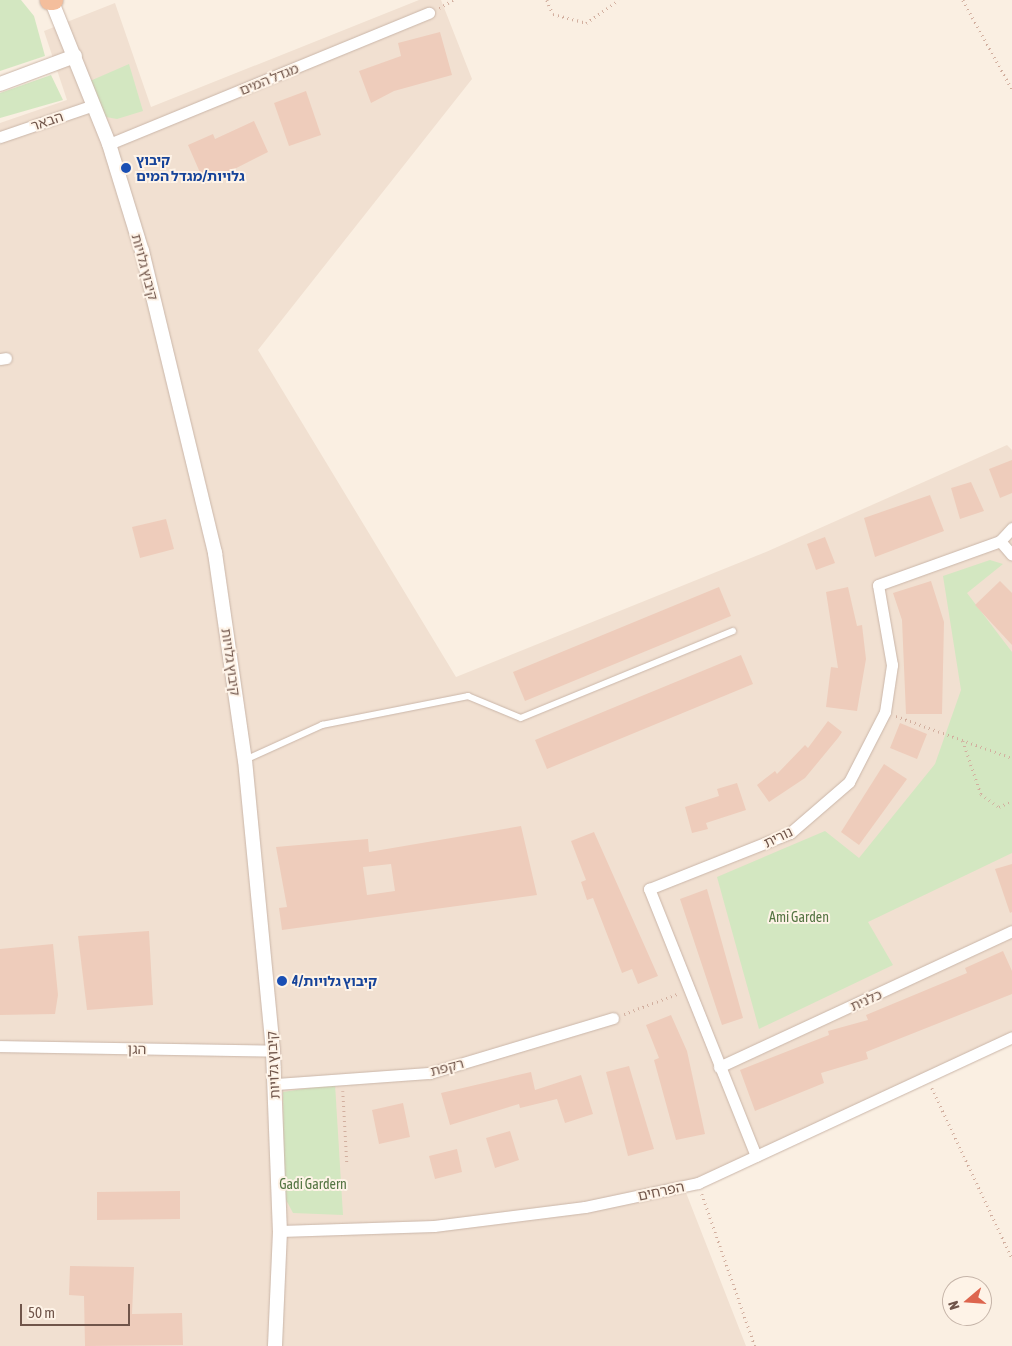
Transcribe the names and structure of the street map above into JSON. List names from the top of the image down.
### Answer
{
  "streets": {
    "street": [
      "מגדל המים",
      "הבאר",
      "קיבוץ גלויות",
      "נורית",
      "כלנית",
      "הגן",
      "רקפת",
      "הפרחים"
    ]
  },
  "crossings": [
    ["מגדל המים", "קיבוץ גלויות"],
    ["הבאר", "קיבוץ גלויות"],
    ["קיבוץ גלויות", "הגן"],
    ["קיבוץ גלויות", "רקפת"],
    ["קיבוץ גלויות", "הפרחים"],
    ["נורית", "כלנית"],
    ["נורית", "הפרחים"]
  ],
  "parks": ["Ami Garden", "Gadi Gardern"],
  "places": ["קיבוץ גלויות/מגדל המים", "קיבוץ גלויות/4"],
  "scale_bar": "50 m",
  "north": "left"
}
